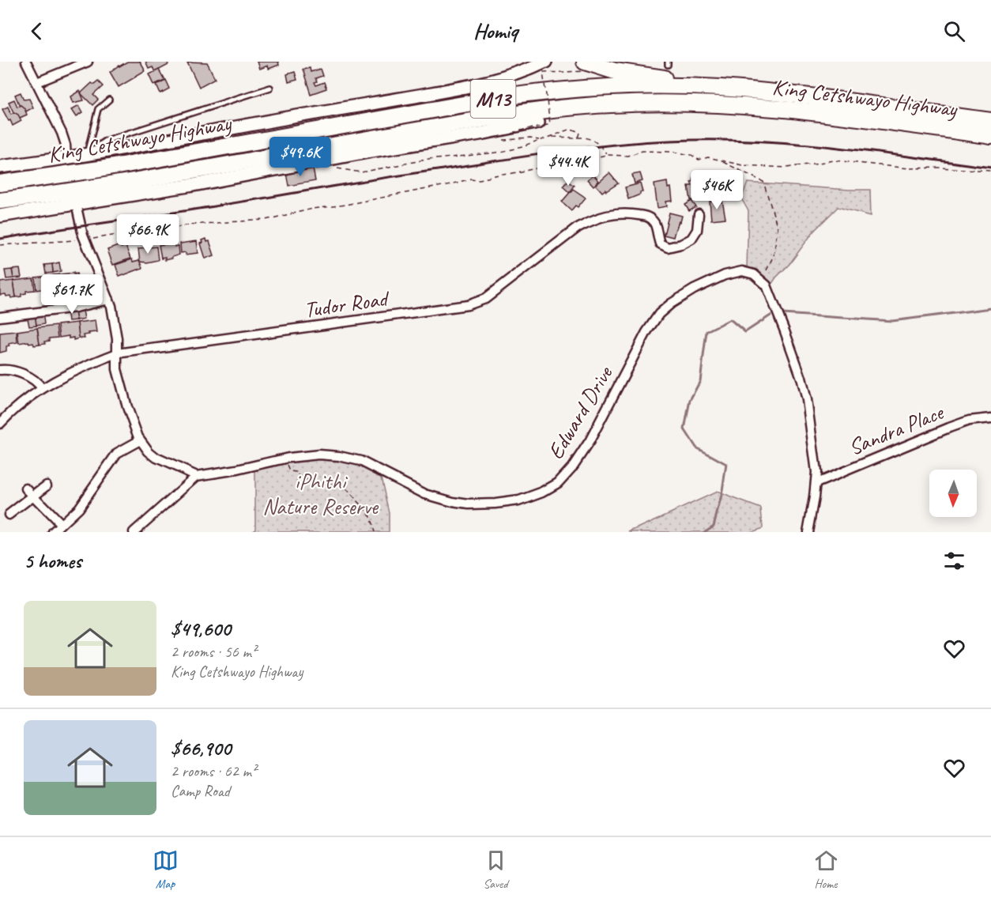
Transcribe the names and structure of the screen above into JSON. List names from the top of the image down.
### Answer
{
  "streets": {
    "highway": ["King Cetshwayo Highway", "M13"],
    "street": ["Tudor Road", "Edward Drive", "Sandra Place"]
  },
  "parks": ["iPhithi Nature Reserve"],
  "north": "bottom",
  "page": {
    "header": "Homiq",
    "price": [
      "$49.6K",
      "$44.4K",
      "$46K",
      "$66.9K",
      "$61.7K"
    ],
    "heading": "5 homes",
    "list": [
      {
        "name": "$49,600",
        "note": "2 rooms · 56 m² · King Cetshwayo Highway"
      },
      {
        "name": "$66,900",
        "note": "2 rooms · 62 m² · Camp Road"
      }
    ],
    "tabs": ["Map", "Saved", "Home"]
  }
}
